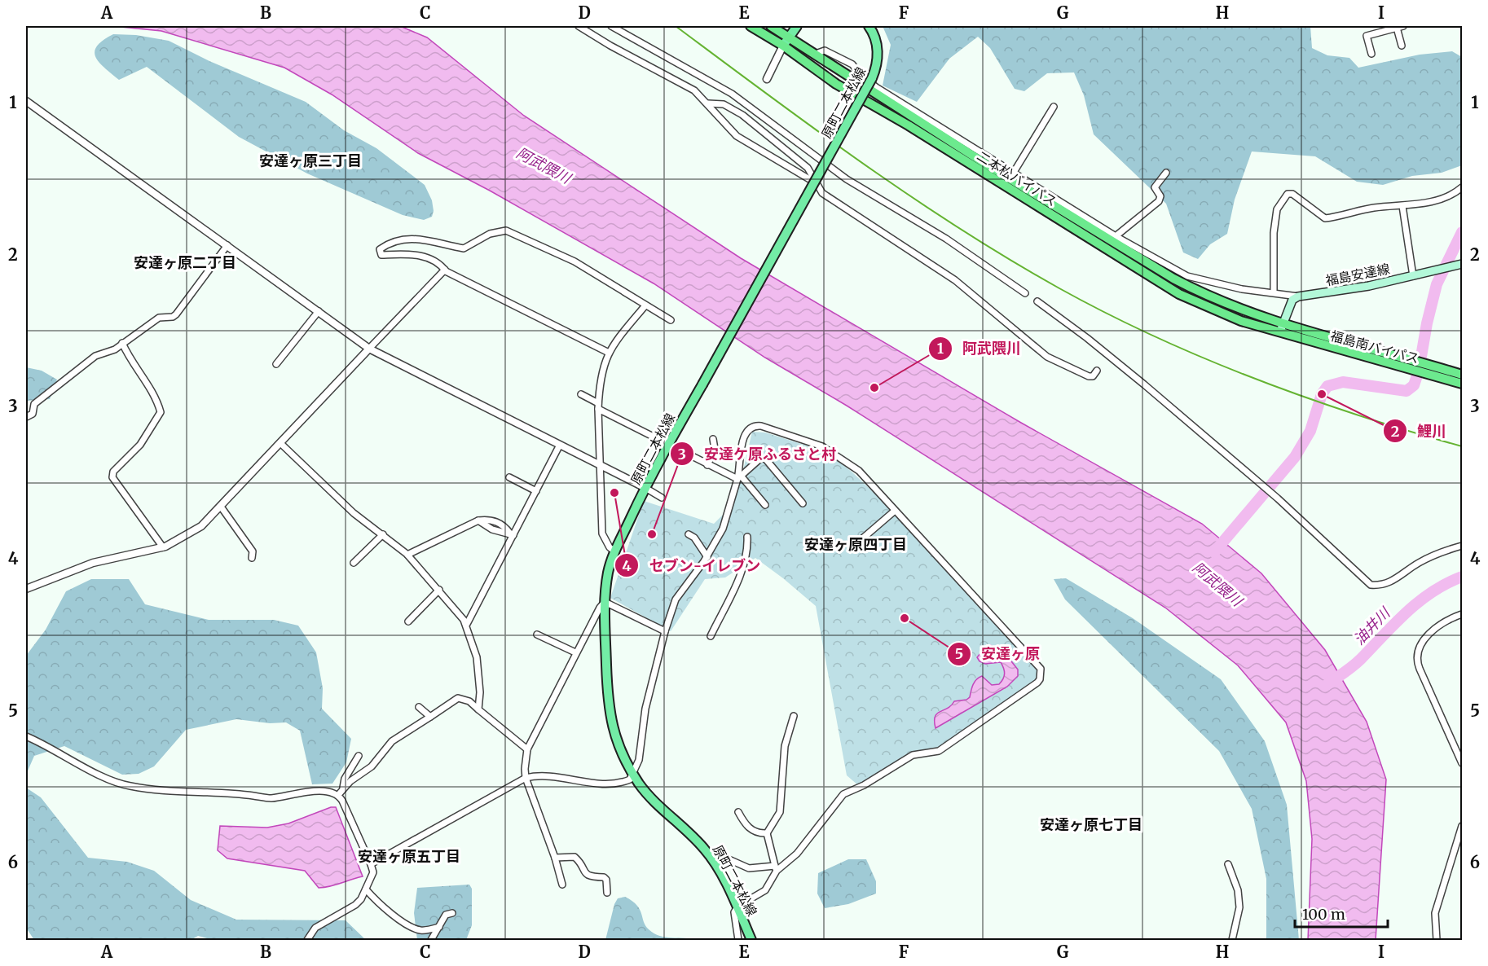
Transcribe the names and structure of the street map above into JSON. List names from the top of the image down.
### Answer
{
  "streets": {
    "highway": ["二本松バイパス", "福島南バイパス"],
    "main road": ["原町二本松線", "福島安達線"]
  },
  "crossings": [
    ["二本松バイパス", "福島南バイパス"]
  ],
  "districts": [
    "安達ヶ原三丁目",
    "安達ヶ原二丁目",
    "安達ヶ原四丁目",
    "安達ヶ原七丁目",
    "安達ヶ原五丁目"
  ],
  "water": ["阿武隈川", "油井川"],
  "places": [
    "阿武隈川",
    "鯉川",
    "セブン-イレブン",
    "安達ケ原ふるさと村",
    "安達ヶ原"
  ],
  "scale_bar": "100 m",
  "grid": {
    "columns": [
      "A",
      "B",
      "C",
      "D",
      "E",
      "F",
      "G",
      "H",
      "I"
    ],
    "rows": [
      "1",
      "2",
      "3",
      "4",
      "5",
      "6"
    ]
  }
}
